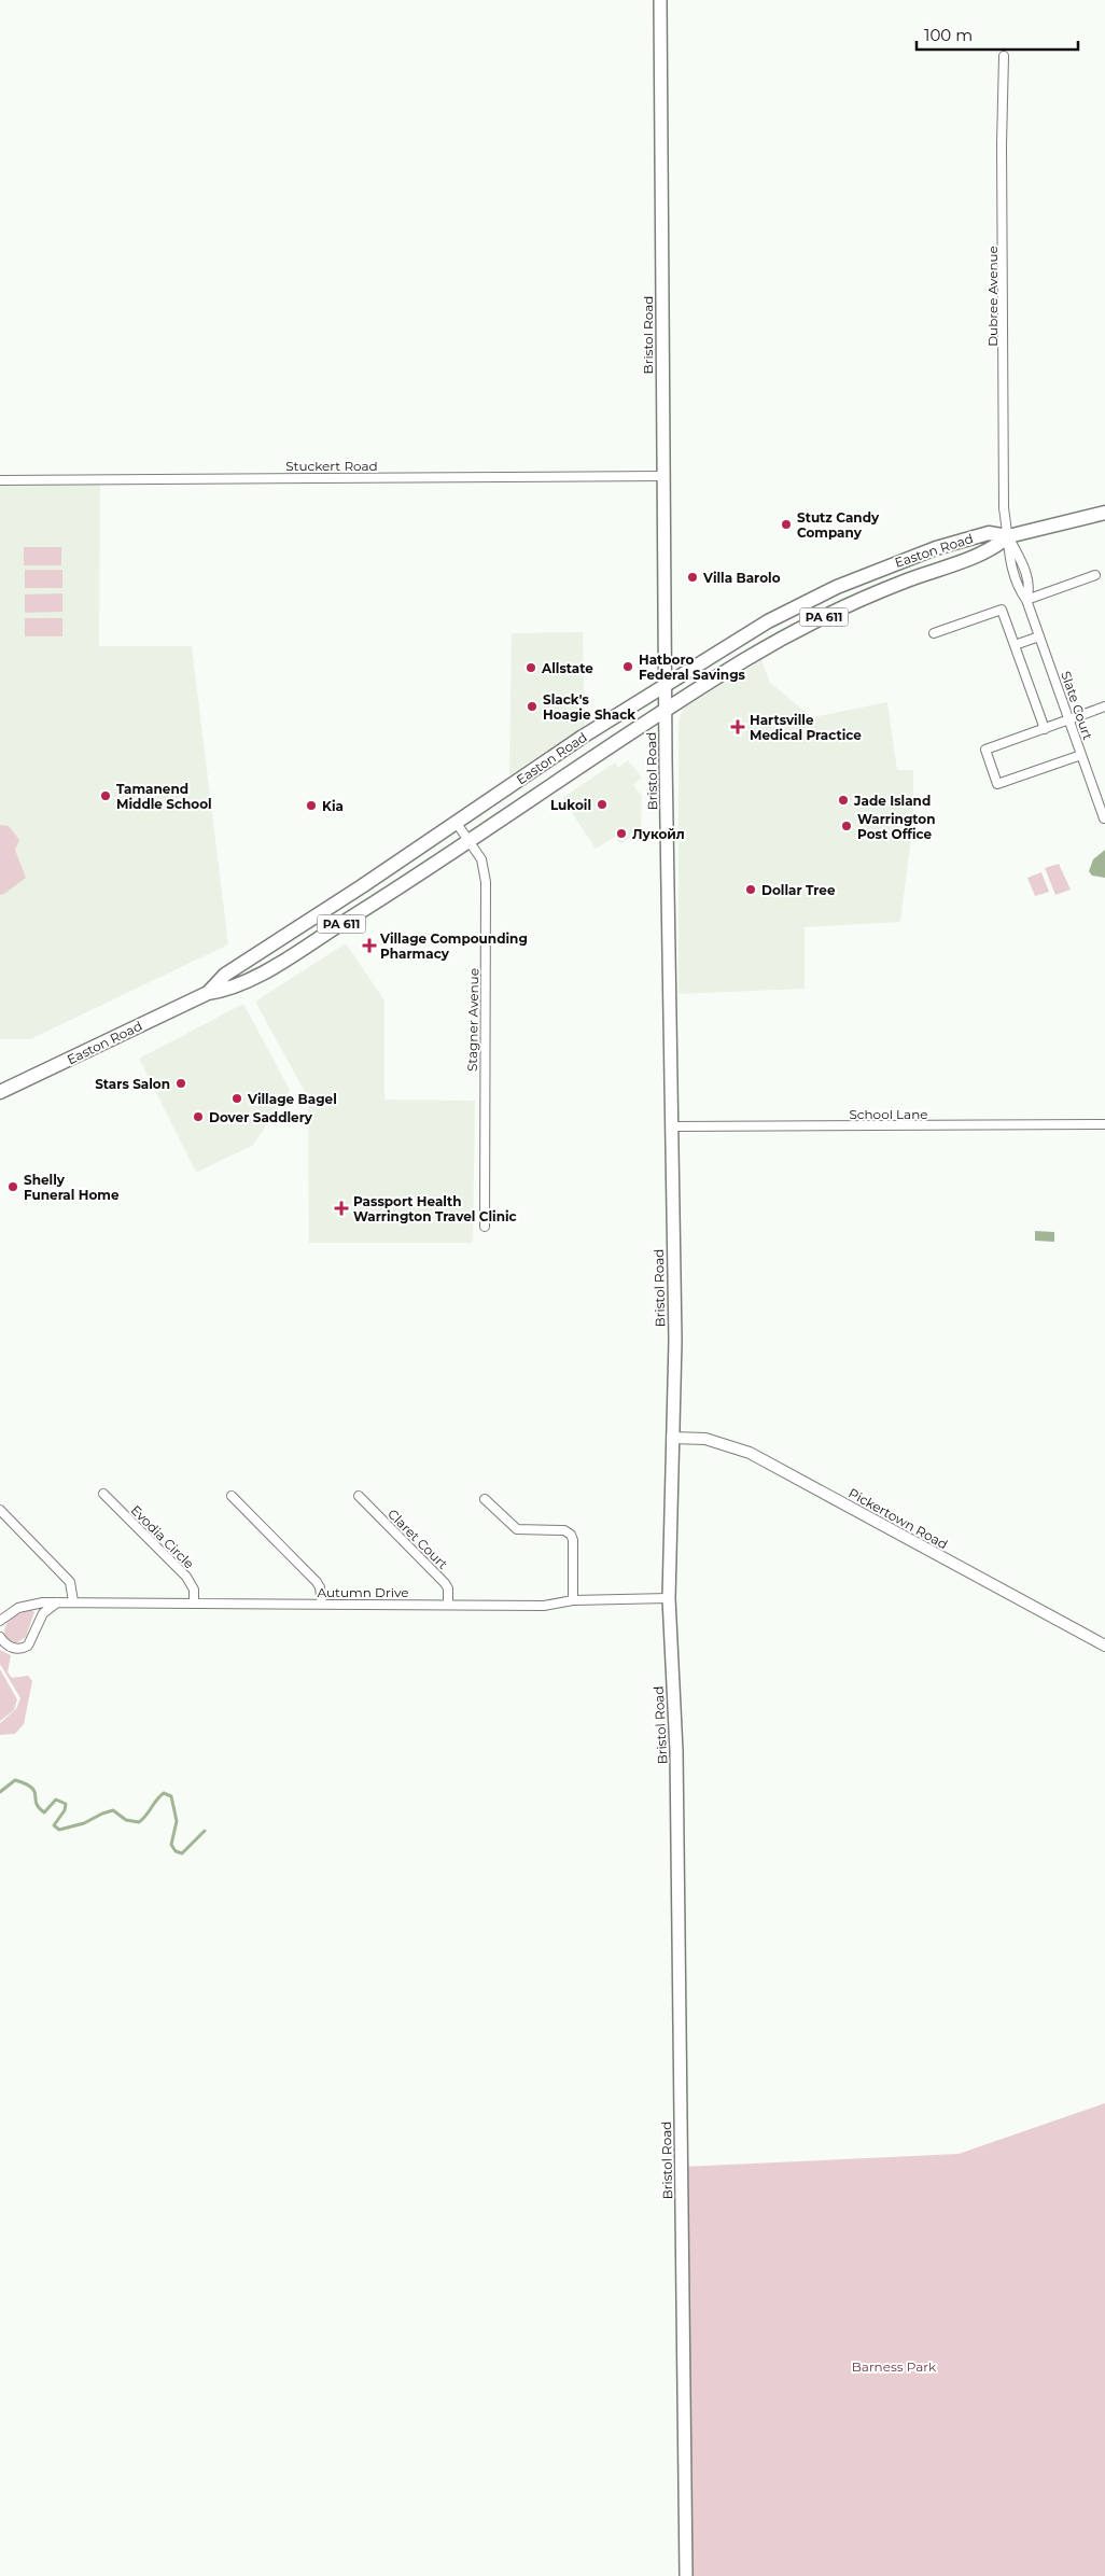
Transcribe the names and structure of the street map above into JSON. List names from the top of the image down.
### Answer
{
  "streets": {
    "highway": ["Easton Road", "PA 611"],
    "main road": ["Bristol Road"],
    "street": [
      "Dubree Avenue",
      "Stuckert Road",
      "Slate Court",
      "Stagner Avenue",
      "School Lane",
      "Pickertown Road",
      "Evodia Circle",
      "Claret Court",
      "Autumn Drive"
    ]
  },
  "crossings": [
    ["Dubree Avenue", "Easton Road"],
    ["Dubree Avenue", "Slate Court"],
    ["Bristol Road", "Stuckert Road"],
    ["Bristol Road", "Easton Road"],
    ["Bristol Road", "School Lane"],
    ["Bristol Road", "Pickertown Road"],
    ["Bristol Road", "Autumn Drive"],
    ["Easton Road", "Slate Court"],
    ["Easton Road", "Stagner Avenue"],
    ["Evodia Circle", "Autumn Drive"],
    ["Claret Court", "Autumn Drive"]
  ],
  "parks": ["Barness Park"],
  "places": {
    "other": [
      "Stutz Candy Company",
      "Villa Barolo",
      "Hatboro Federal Savings",
      "Allstate",
      "Slack's Hoagie Shack",
      "Tamanend Middle School",
      "Jade Island",
      "Lukoil",
      "Kia",
      "Warrington Post Office",
      "Лукойл",
      "Dollar Tree",
      "Stars Salon",
      "Village Bagel",
      "Dover Saddlery",
      "Shelly Funeral Home"
    ],
    "health": ["Hartsville Medical Practice", "Village Compounding Pharmacy", "Passport Health Warrington Travel Clinic"]
  },
  "scale_bar": "100 m"
}
